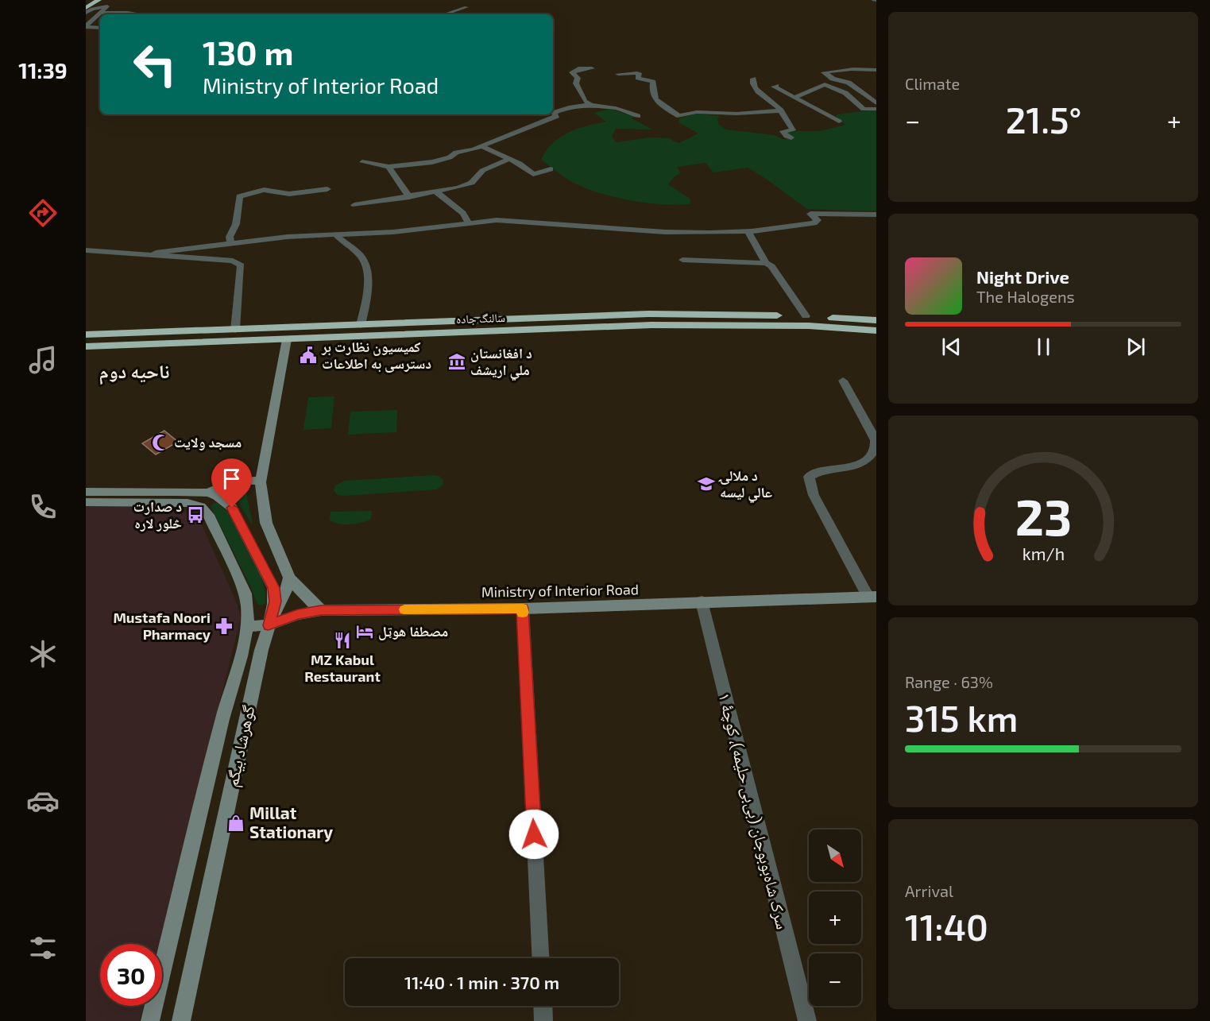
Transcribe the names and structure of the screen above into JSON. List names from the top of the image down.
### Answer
{
  "streets": {
    "highway": ["سالنگ جاده"],
    "main road": ["Ministry of Interior Road", "گوهرشاد بیگم"],
    "street": ["سرک شاه‌بوبوجان (بی‌بی حلیمه)، کوچۀ ۱"]
  },
  "crossings": [
    ["Ministry of Interior Road", "گوهرشاد بیگم"],
    ["Ministry of Interior Road", "سرک شاه‌بوبوجان (بی‌بی حلیمه)، کوچۀ ۱"]
  ],
  "districts": ["ناحیه دوم"],
  "places": {
    "public building": ["کمیسیون نظارت بر دسترسی به اطلاعات"],
    "museum": ["د افغانستان ملي اریشف"],
    "mosque": ["مسجد ولایت"],
    "school or university": ["د ملالۍ عالي لیسه"],
    "bus stop": ["د صدارت څلور لاره"],
    "pharmacy": ["Mustafa Noori Pharmacy"],
    "hotel": ["مصطفا هوټل"],
    "restaurant": ["MZ Kabul Restaurant"],
    "shop": ["Millat Stationary"]
  },
  "north": "bottom right",
  "page": {
    "tabs": "11:39",
    "tile": [
      "Climate",
      ["Range · 63%", "315 km"],
      ["Arrival", "11:40"]
    ],
    "turn": ["130 m", "Ministry of Interior Road"],
    "heat": ["−", "21.5°", "+"],
    "song": ["Night Drive", "The Halogens"],
    "map_buttons": ["+", "−"],
    "limit": "30",
    "trip": "11:40 · 1 min · 370 m",
    "gauge": ["23", "km/h"]
  }
}
